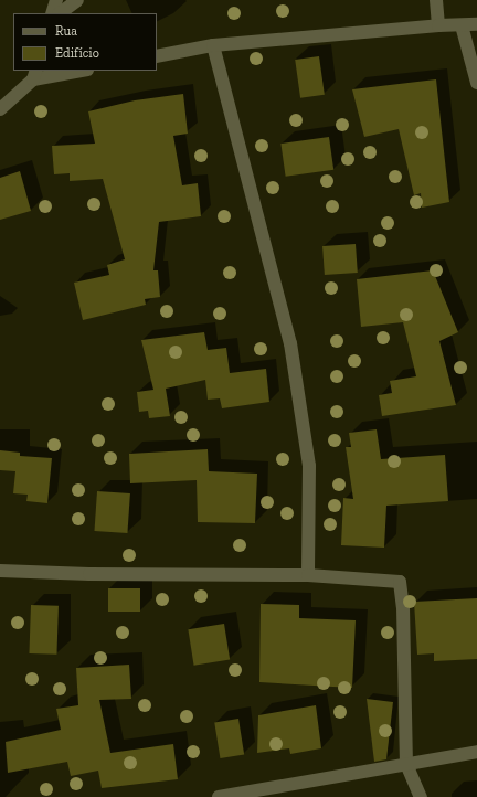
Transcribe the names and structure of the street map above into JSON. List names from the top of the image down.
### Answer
{
  "legend": ["Rua", "Edifício"]
}
